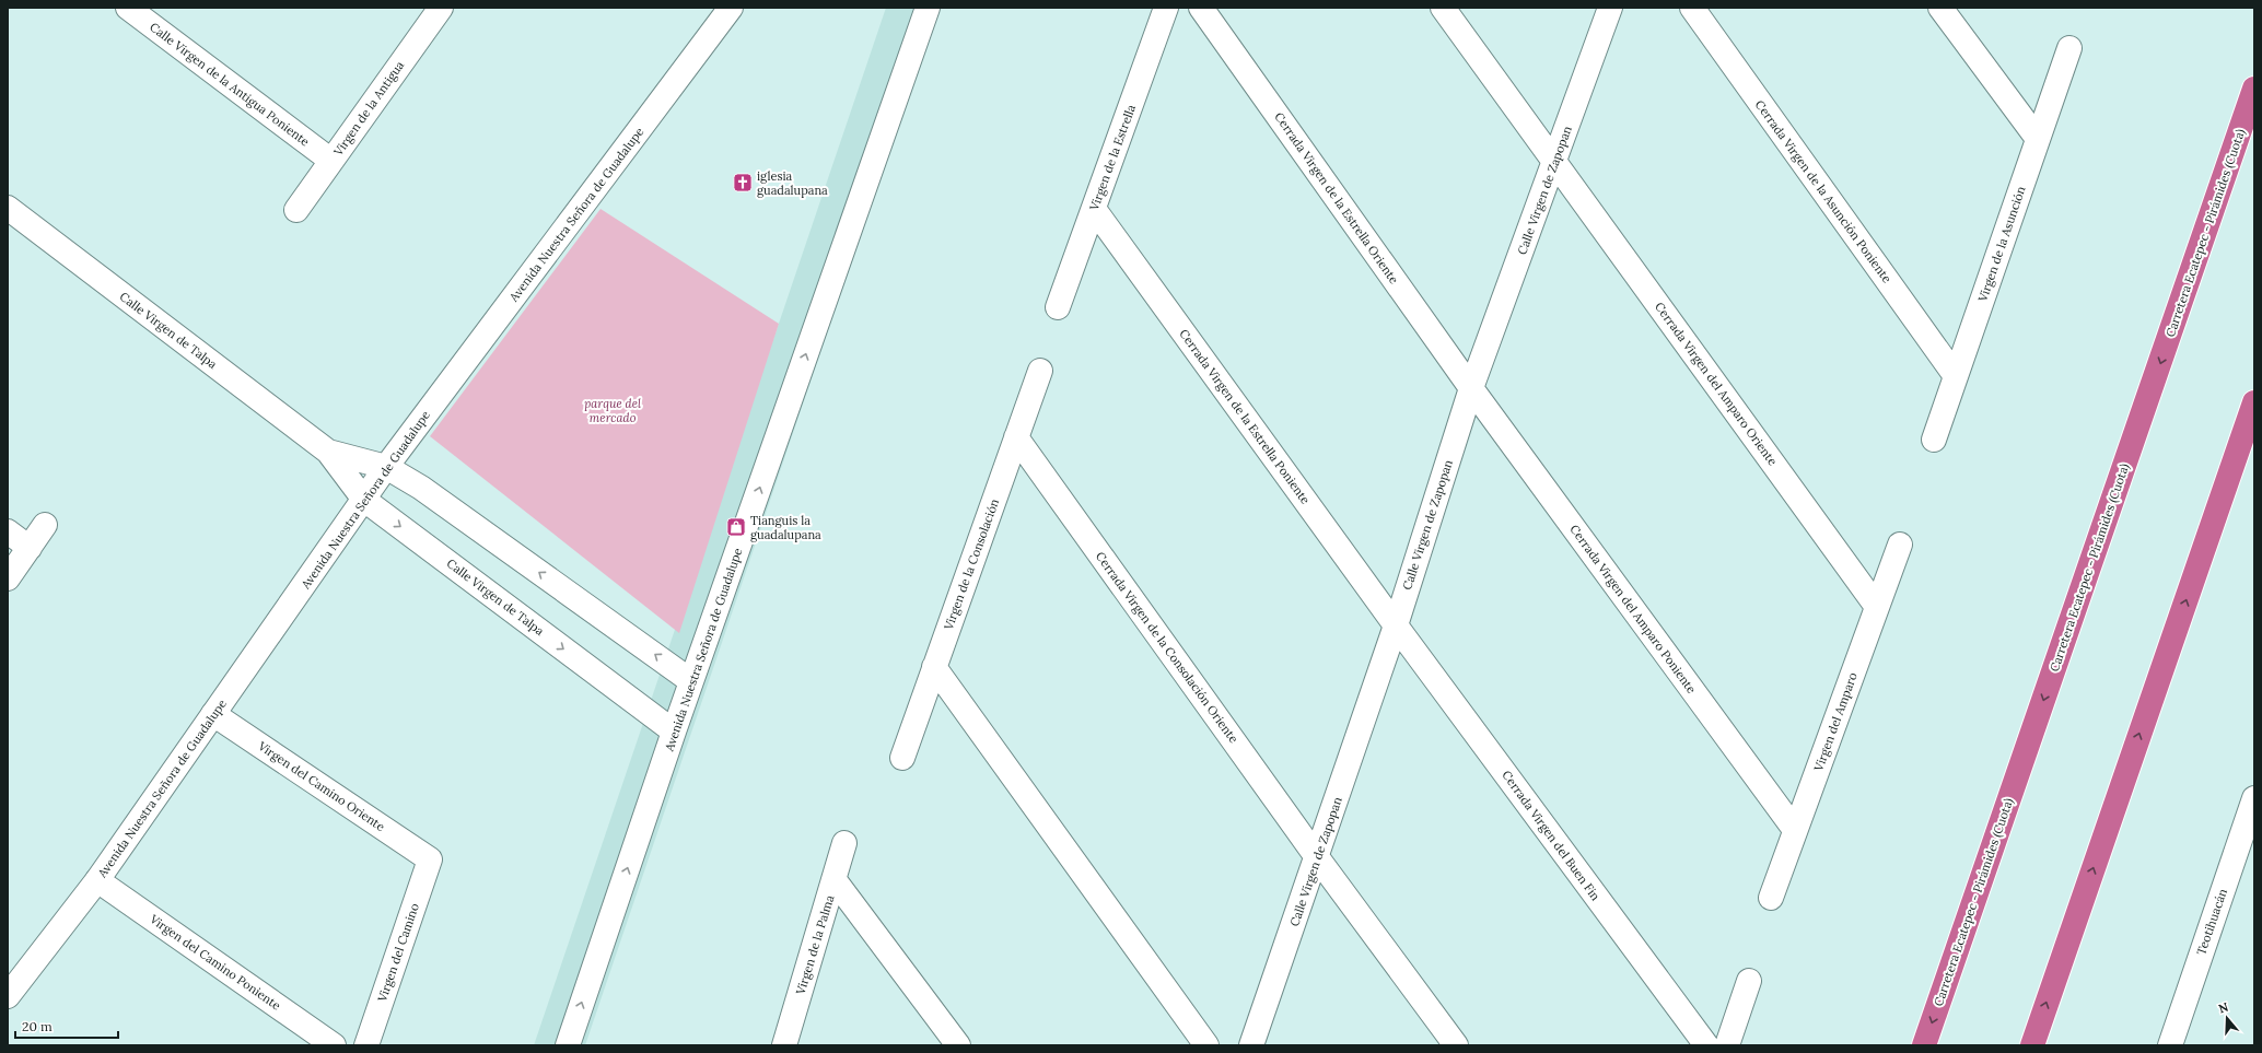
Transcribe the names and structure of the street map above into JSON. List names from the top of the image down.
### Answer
{
  "streets": {
    "highway": ["Carretera Ecatepec - Pirámides (Cuota)"],
    "street": [
      "Calle Virgen de la Antigua Poniente",
      "Virgen de la Antigua",
      "Virgen de la Estrella",
      "Calle Virgen de Zapopan",
      "Cerrada Virgen de la Asunción Poniente",
      "Cerrada Virgen de la Estrella Oriente",
      "Avenida Nuestra Señora de Guadalupe",
      "Virgen de la Asunción",
      "Calle Virgen de Talpa",
      "Cerrada Virgen del Amparo Oriente",
      "Cerrada Virgen de la Estrella Poniente",
      "Virgen de la Consolación",
      "Cerrada Virgen del Amparo Poniente",
      "Cerrada Virgen de la Consolación Oriente",
      "Virgen del Amparo",
      "Virgen del Camino Oriente",
      "Cerrada Virgen del Buen Fin",
      "Teotihuacán",
      "Virgen de la Palma",
      "Virgen del Camino",
      "Virgen del Camino Poniente"
    ]
  },
  "crossings": [
    ["Calle Virgen de la Antigua Poniente", "Virgen de la Antigua"],
    ["Virgen de la Estrella", "Cerrada Virgen de la Estrella Poniente"],
    ["Calle Virgen de Zapopan", "Cerrada Virgen de la Estrella Oriente"],
    ["Calle Virgen de Zapopan", "Cerrada Virgen del Amparo Oriente"],
    ["Calle Virgen de Zapopan", "Cerrada Virgen de la Estrella Poniente"],
    ["Calle Virgen de Zapopan", "Cerrada Virgen del Amparo Poniente"],
    ["Calle Virgen de Zapopan", "Cerrada Virgen de la Consolación Oriente"],
    ["Calle Virgen de Zapopan", "Cerrada Virgen del Buen Fin"],
    ["Cerrada Virgen de la Asunción Poniente", "Virgen de la Asunción"],
    ["Cerrada Virgen de la Estrella Oriente", "Cerrada Virgen del Amparo Poniente"],
    ["Avenida Nuestra Señora de Guadalupe", "Calle Virgen de Talpa"],
    ["Avenida Nuestra Señora de Guadalupe", "Virgen del Camino Oriente"],
    ["Avenida Nuestra Señora de Guadalupe", "Virgen del Camino Poniente"],
    ["Cerrada Virgen del Amparo Oriente", "Virgen del Amparo"],
    ["Cerrada Virgen de la Estrella Poniente", "Cerrada Virgen del Buen Fin"],
    ["Virgen de la Consolación", "Cerrada Virgen de la Consolación Oriente"],
    ["Cerrada Virgen del Amparo Poniente", "Virgen del Amparo"],
    ["Virgen del Camino Oriente", "Virgen del Camino"]
  ],
  "one_way": ["Avenida Nuestra Señora de Guadalupe"],
  "parks": ["parque del mercado"],
  "places": {
    "church": ["iglesia guadalupana"],
    "shop": ["Tianguis la guadalupana"]
  },
  "scale_bar": "20 m",
  "north": "top"
}
